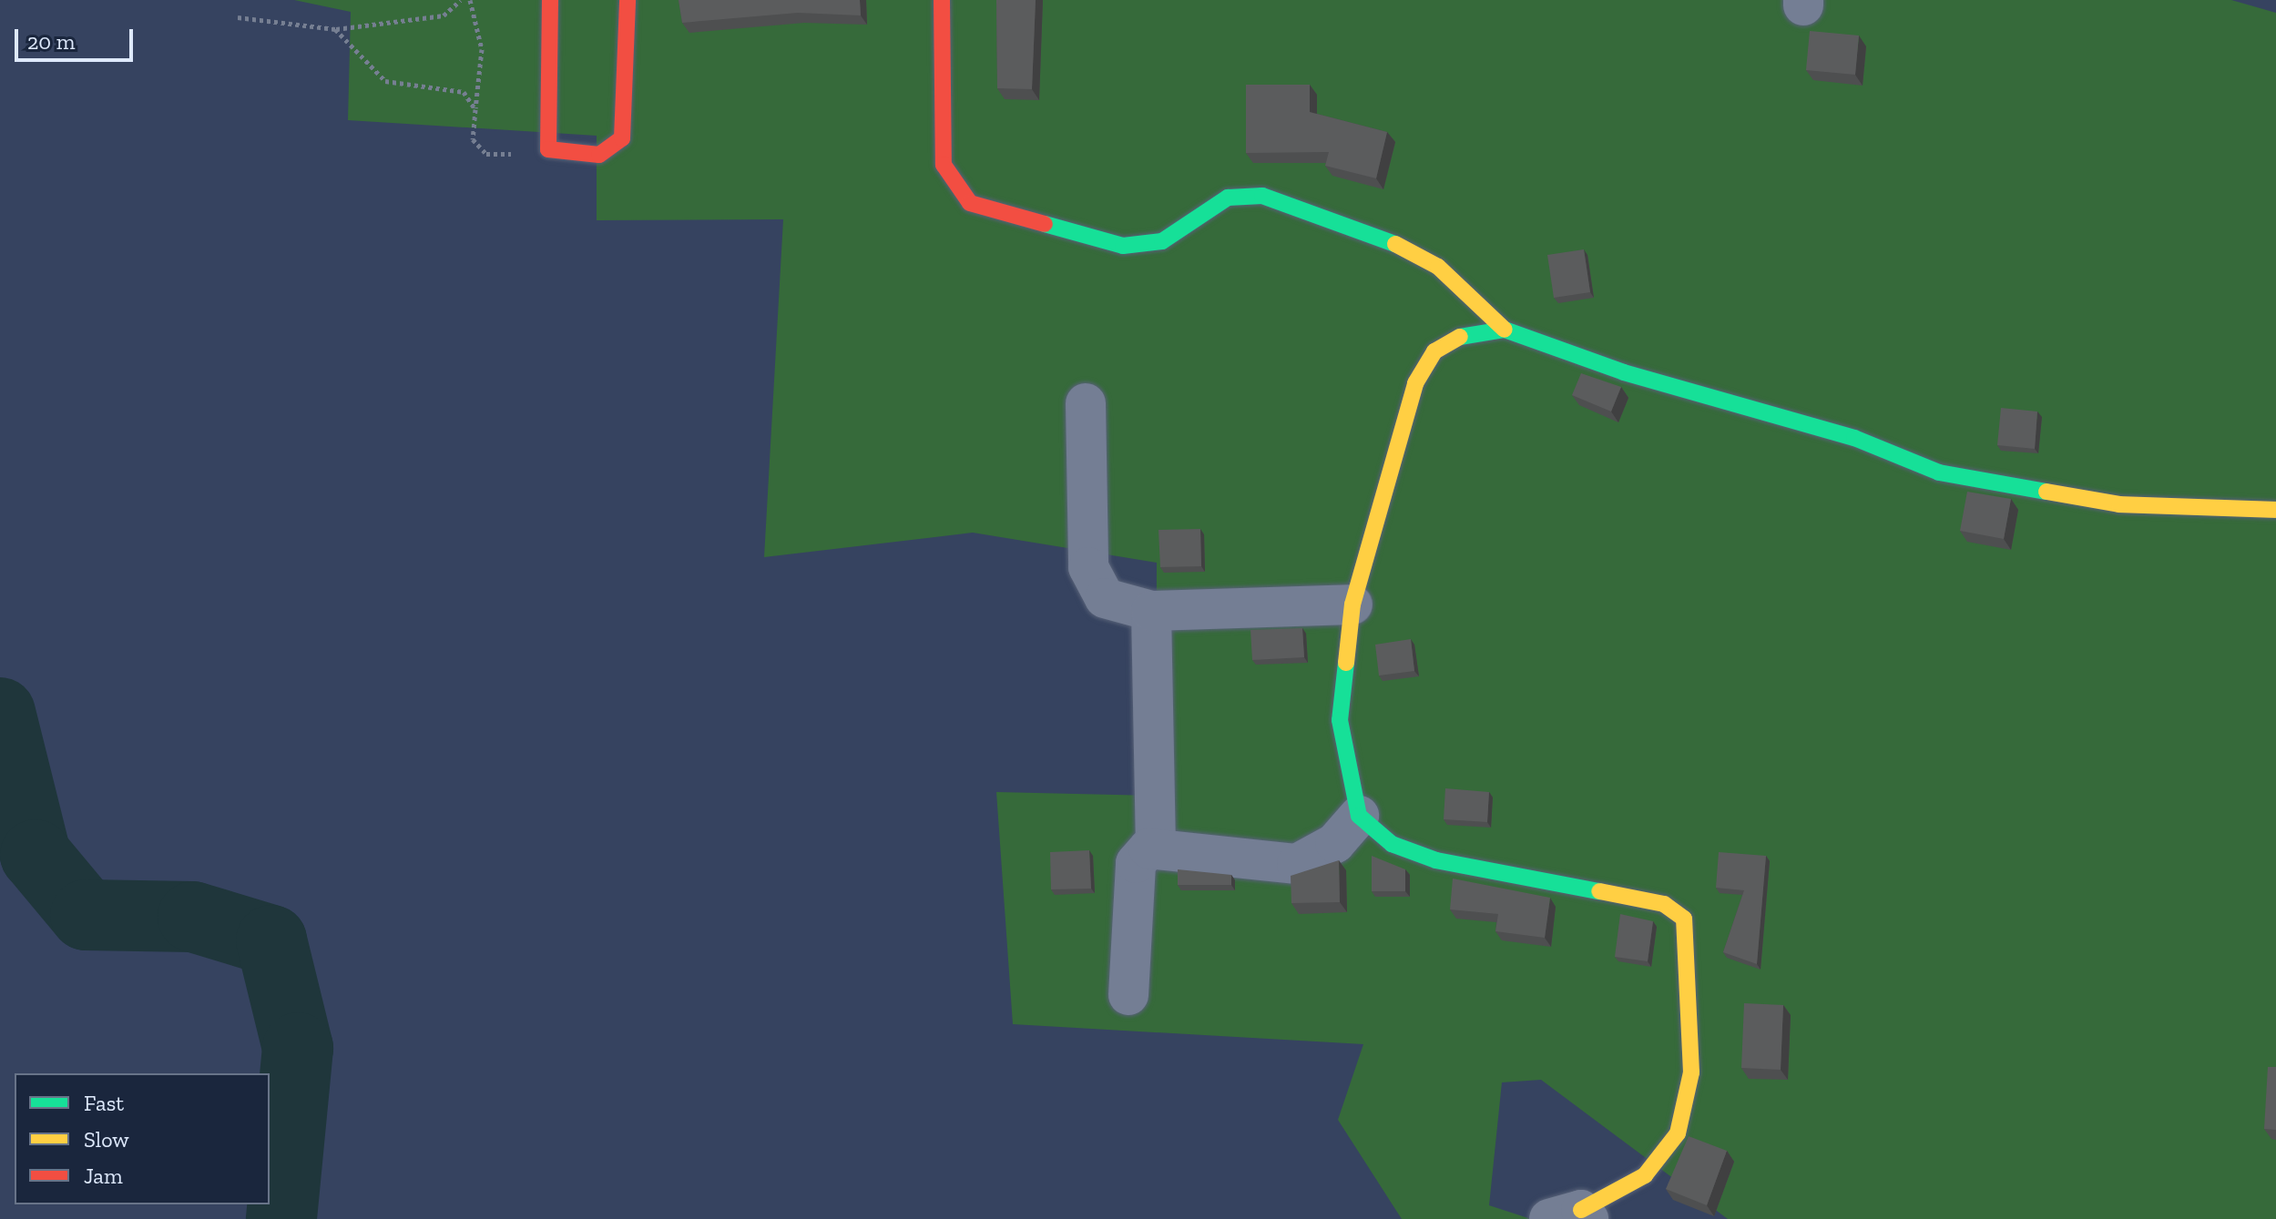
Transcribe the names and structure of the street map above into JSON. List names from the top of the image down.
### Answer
{
  "legend": ["Fast", "Slow", "Jam"],
  "scale_bar": "20 m"
}
